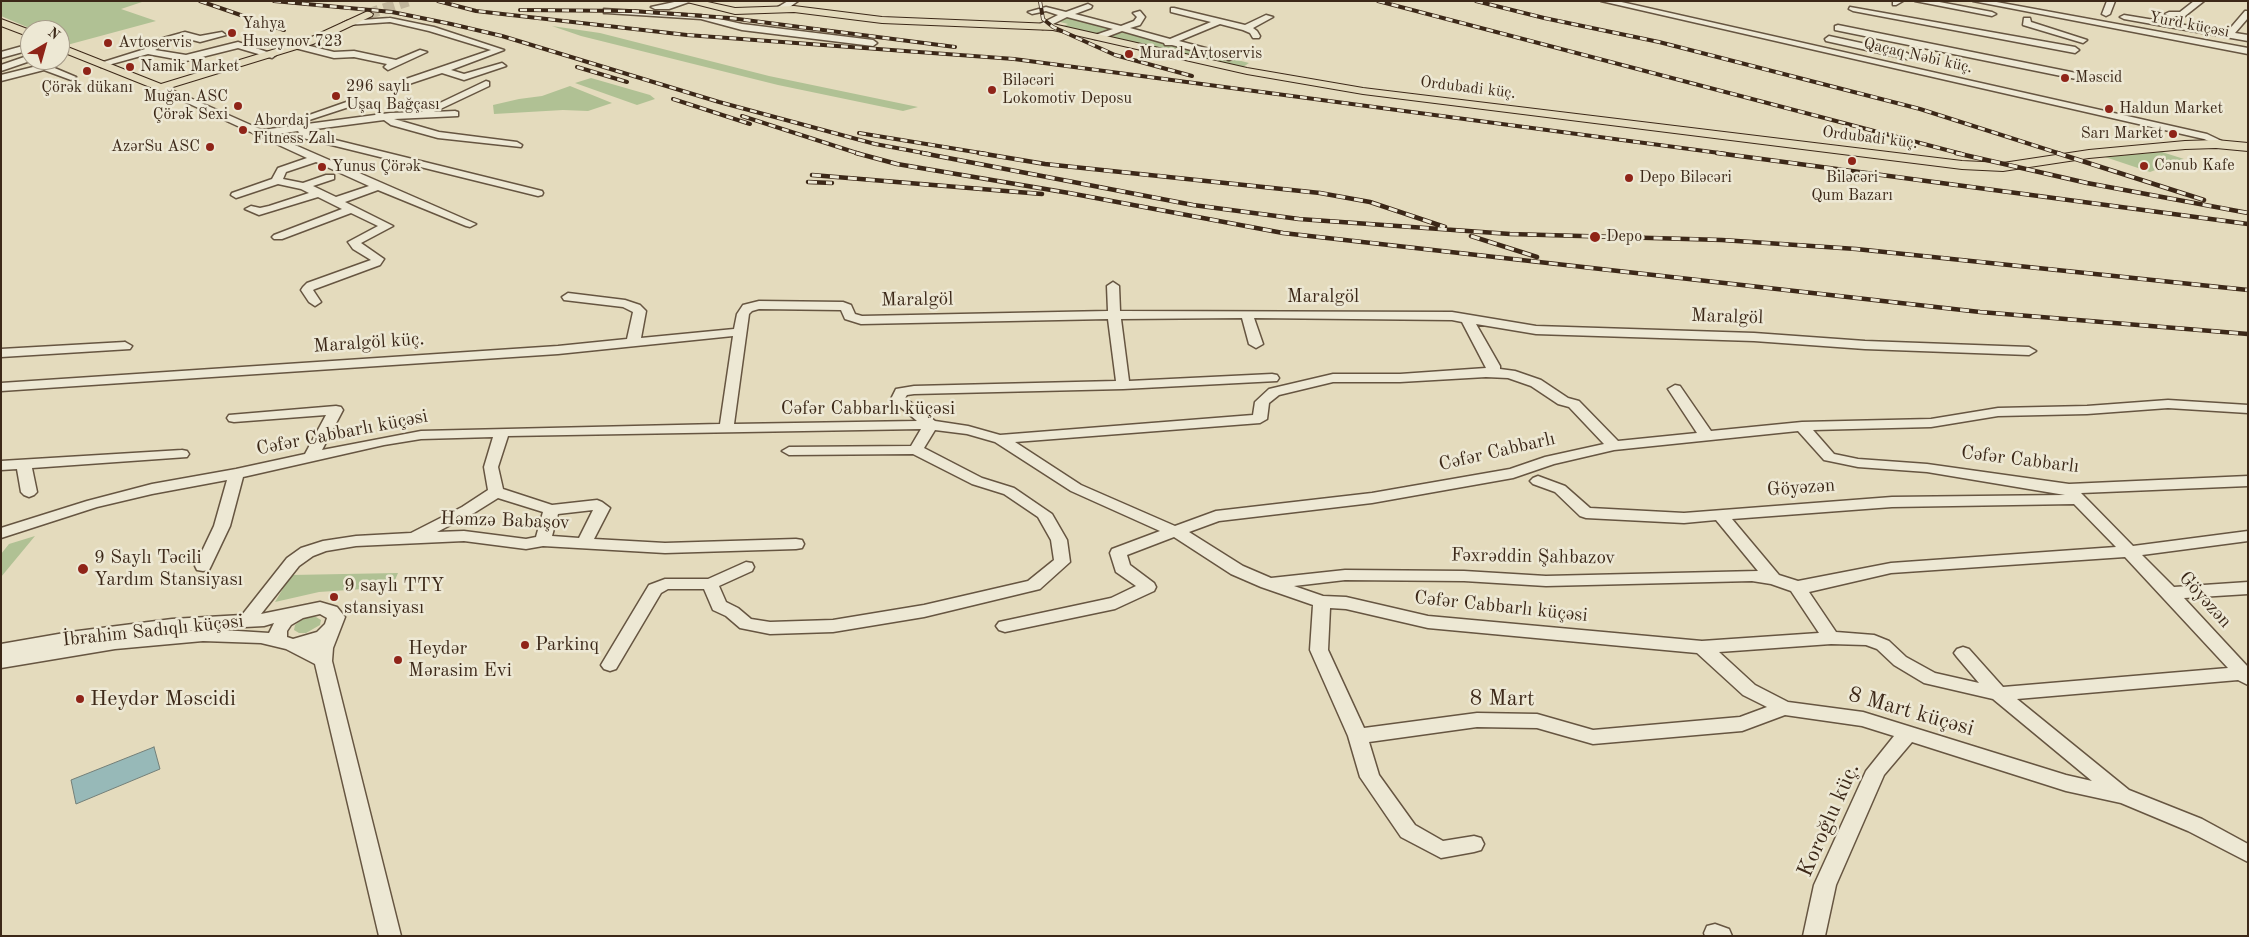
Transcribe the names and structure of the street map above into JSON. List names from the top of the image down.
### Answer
{
  "streets": {
    "main road": ["Ordubadi küç."],
    "street": [
      "Yurd küçəsi",
      "Qaçaq Nəbi küç.",
      "Maralgöl",
      "Maralgöl küç.",
      "Cəfər Cabbarlı küçəsi",
      "Cəfər Cabbarlı",
      "Göyəzən",
      "Həmzə Babaşov",
      "Fəxrəddin Şahbazov",
      "İbrahim Sadıqlı küçəsi",
      "8 Mart",
      "8 Mart küçəsi",
      "Koroğlu küç."
    ]
  },
  "crossings": [
    ["Qaçaq Nəbi küç.", "Ordubadi küç."],
    ["Maralgöl", "Maralgöl küç."],
    ["Maralgöl", "Cəfər Cabbarlı küçəsi"],
    ["Cəfər Cabbarlı küçəsi", "Cəfər Cabbarlı"],
    ["Cəfər Cabbarlı küçəsi", "Fəxrəddin Şahbazov"],
    ["Cəfər Cabbarlı küçəsi", "8 Mart küçəsi"],
    ["Cəfər Cabbarlı", "Göyəzən"],
    ["Göyəzən", "Fəxrəddin Şahbazov"],
    ["Göyəzən", "8 Mart küçəsi"],
    ["Həmzə Babaşov", "İbrahim Sadıqlı küçəsi"],
    ["8 Mart", "8 Mart küçəsi"],
    ["8 Mart küçəsi", "Koroğlu küç."]
  ],
  "places": [
    "Yahya Huseynov 723",
    "Avtoservis",
    "Murad Avtoservis",
    "Namik Market",
    "Çörək dükanı",
    "Məscid",
    "Biləcəri Lokomotiv Deposu",
    "296 saylı Uşaq Bağçası",
    "Muğan ASC Çörək Sexi",
    "Haldun Market",
    "Abordaj Fitness Zalı",
    "Sarı Market",
    "AzərSu ASC",
    "Biləcəri Qum Bazarı",
    "Cənub Kafe",
    "Yunus Çörək",
    "Depo Biləcəri",
    "Depo",
    "9 Saylı Təcili Yardım Stansiyası",
    "9 saylı TTY stansiyası",
    "Parkinq",
    "Heydər Mərasim Evi",
    "Heydər Məscidi"
  ],
  "north": "top right"
}
